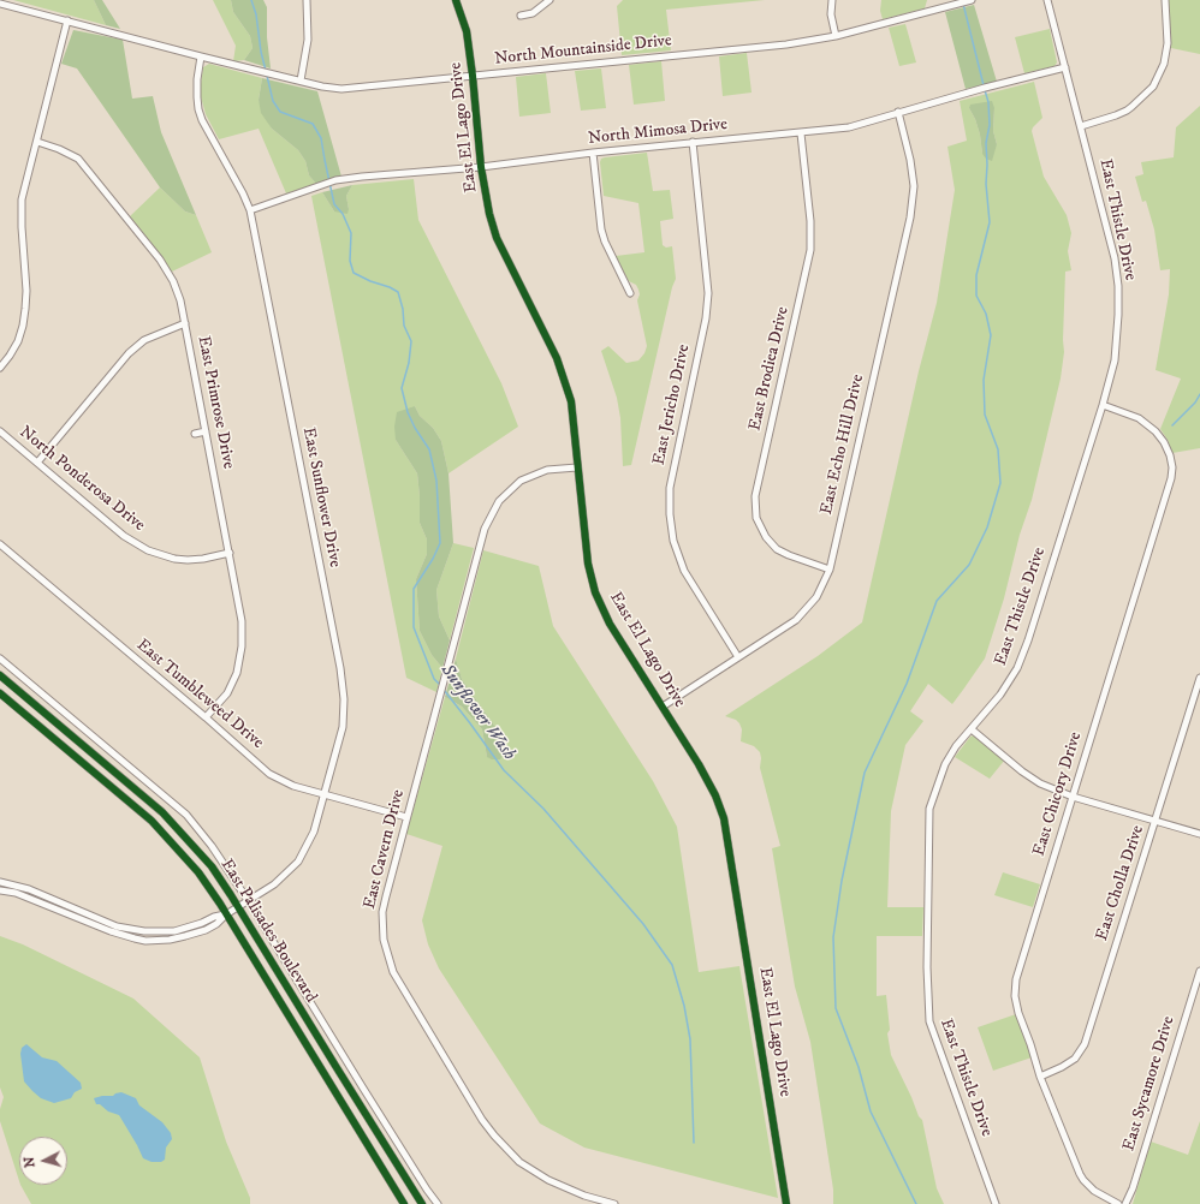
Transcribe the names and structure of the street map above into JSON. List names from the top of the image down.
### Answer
{
  "streets": {
    "street": [
      "North Mountainside Drive",
      "East El Lago Drive",
      "North Mimosa Drive",
      "East Thistle Drive",
      "East Brodiea Drive",
      "East Primrose Drive",
      "East Jericho Drive",
      "East Echo Hill Drive",
      "North Ponderosa Drive",
      "East Sunflower Drive",
      "East Tumbleweed Drive",
      "East Chicory Drive",
      "East Cavern Drive",
      "East Cholla Drive",
      "East Palisades Boulevard",
      "East Sycamore Drive"
    ]
  },
  "crossings": [
    ["North Mountainside Drive", "East El Lago Drive"],
    ["North Mountainside Drive", "East Sunflower Drive"],
    ["East El Lago Drive", "North Mimosa Drive"],
    ["East El Lago Drive", "East Echo Hill Drive"],
    ["East El Lago Drive", "East Cavern Drive"],
    ["North Mimosa Drive", "East Thistle Drive"],
    ["North Mimosa Drive", "East Brodiea Drive"],
    ["North Mimosa Drive", "East Jericho Drive"],
    ["North Mimosa Drive", "East Echo Hill Drive"],
    ["North Mimosa Drive", "East Sunflower Drive"],
    ["East Thistle Drive", "East Chicory Drive"],
    ["East Brodiea Drive", "East Echo Hill Drive"],
    ["East Primrose Drive", "North Ponderosa Drive"],
    ["East Primrose Drive", "East Tumbleweed Drive"],
    ["East Jericho Drive", "East Echo Hill Drive"],
    ["East Sunflower Drive", "East Tumbleweed Drive"],
    ["East Sunflower Drive", "East Palisades Boulevard"],
    ["East Tumbleweed Drive", "East Cavern Drive"],
    ["East Chicory Drive", "East Cholla Drive"]
  ],
  "water": ["Sunflower Wash"],
  "north": "left"
}
